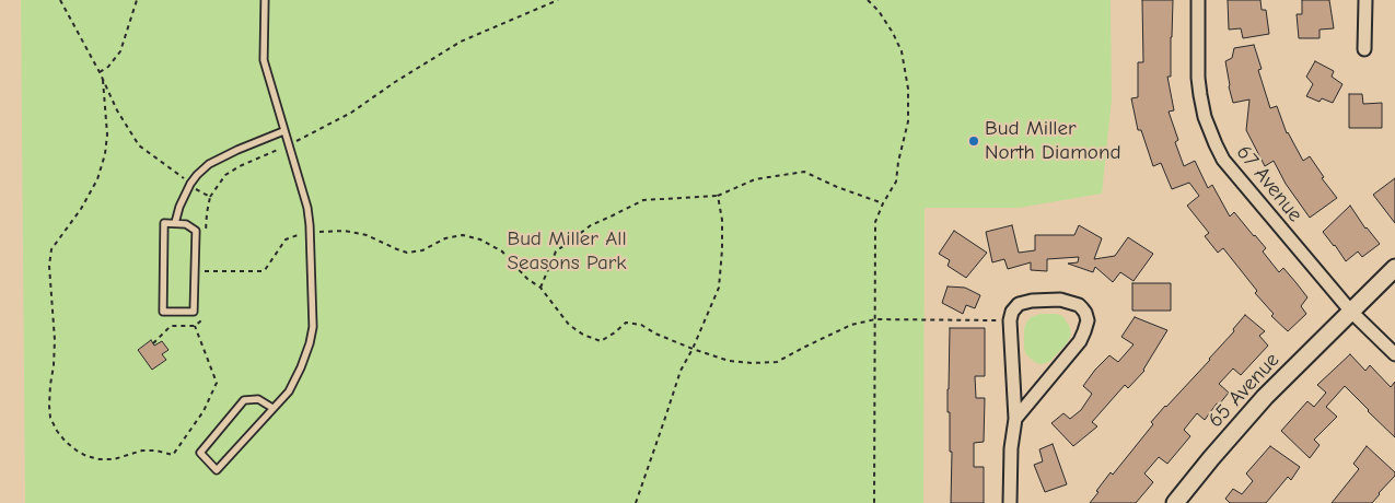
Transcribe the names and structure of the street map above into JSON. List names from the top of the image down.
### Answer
{
  "streets": {
    "street": ["67 Avenue", "65 Avenue"]
  },
  "crossings": [
    ["67 Avenue", "65 Avenue"]
  ],
  "parks": ["Bud Miller All Seasons Park"],
  "places": ["Bud Miller North Diamond"]
}
